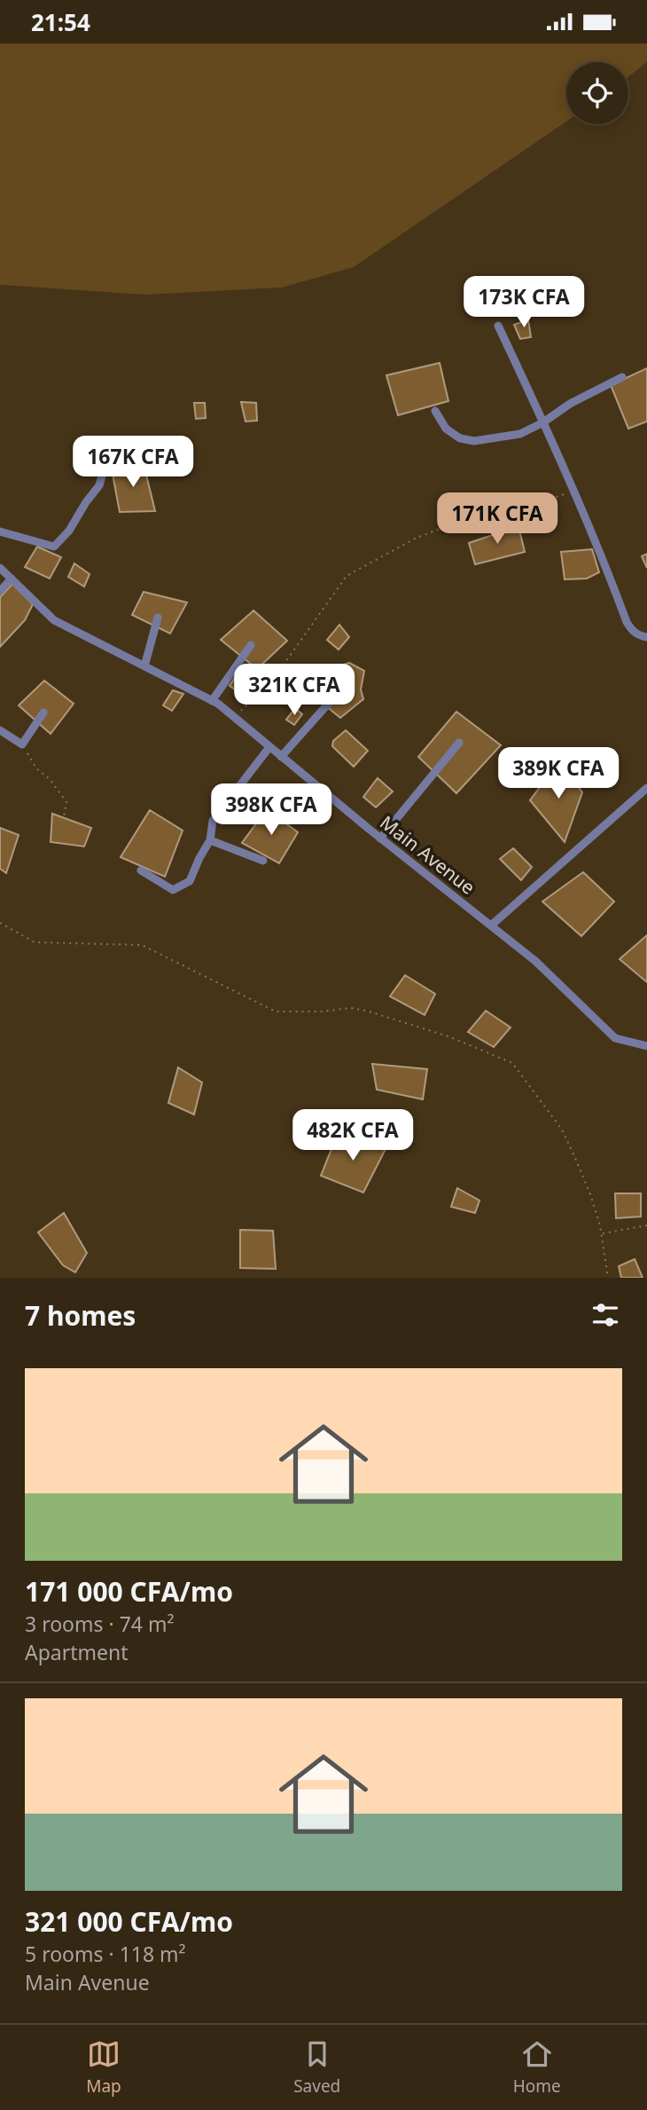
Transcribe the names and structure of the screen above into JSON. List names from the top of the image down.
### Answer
{
  "streets": {
    "street": ["Main Avenue"]
  },
  "page": {
    "status": "21:54",
    "price": [
      "173K CFA",
      "167K CFA",
      "171K CFA",
      "321K CFA",
      "389K CFA",
      "398K CFA",
      "482K CFA"
    ],
    "heading": "7 homes",
    "list": [
      {
        "name": "171 000 CFA/mo",
        "note": "3 rooms · 74 m² · Apartment"
      },
      {
        "name": "321 000 CFA/mo",
        "note": "5 rooms · 118 m² · Main Avenue"
      }
    ],
    "tabs": ["Map", "Saved", "Home"]
  }
}
